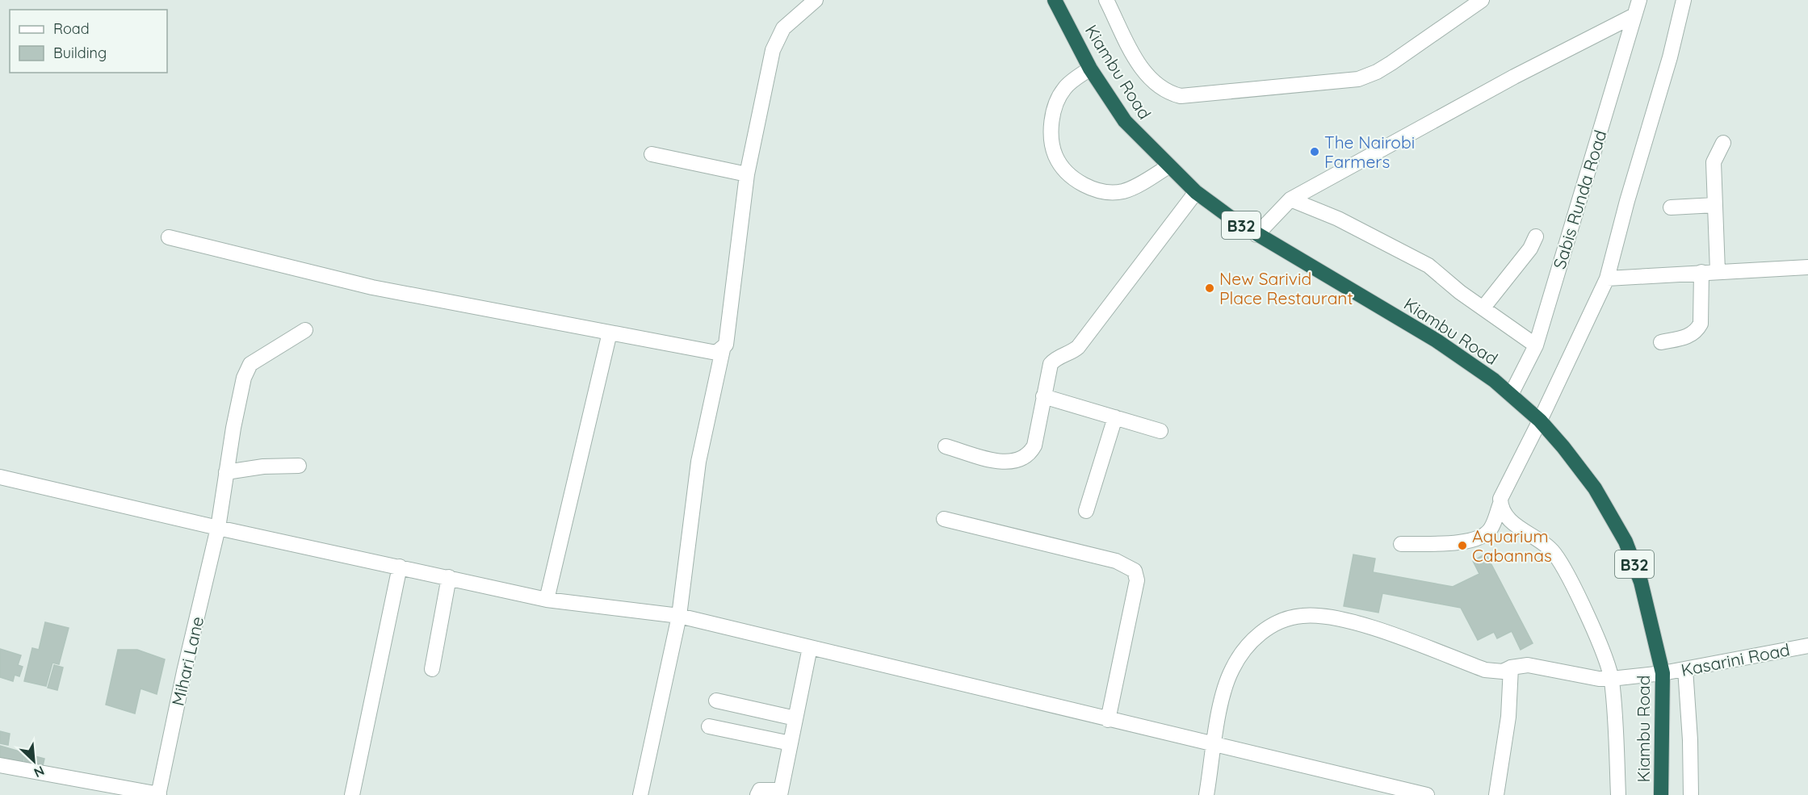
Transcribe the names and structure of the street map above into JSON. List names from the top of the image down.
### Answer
{
  "streets": {
    "highway": ["Kiambu Road", "B32"],
    "street": ["Sabis Runda Road", "Kasarini Road", "Mihari Lane"]
  },
  "crossings": [
    ["Kiambu Road", "Sabis Runda Road"],
    ["Kiambu Road", "Kasarini Road"]
  ],
  "places": ["The Nairobi Farmers", "New Sarivid Place Restaurant", "Aquarium Cabannas"],
  "legend": ["Road", "Building"],
  "north": "bottom right"
}
